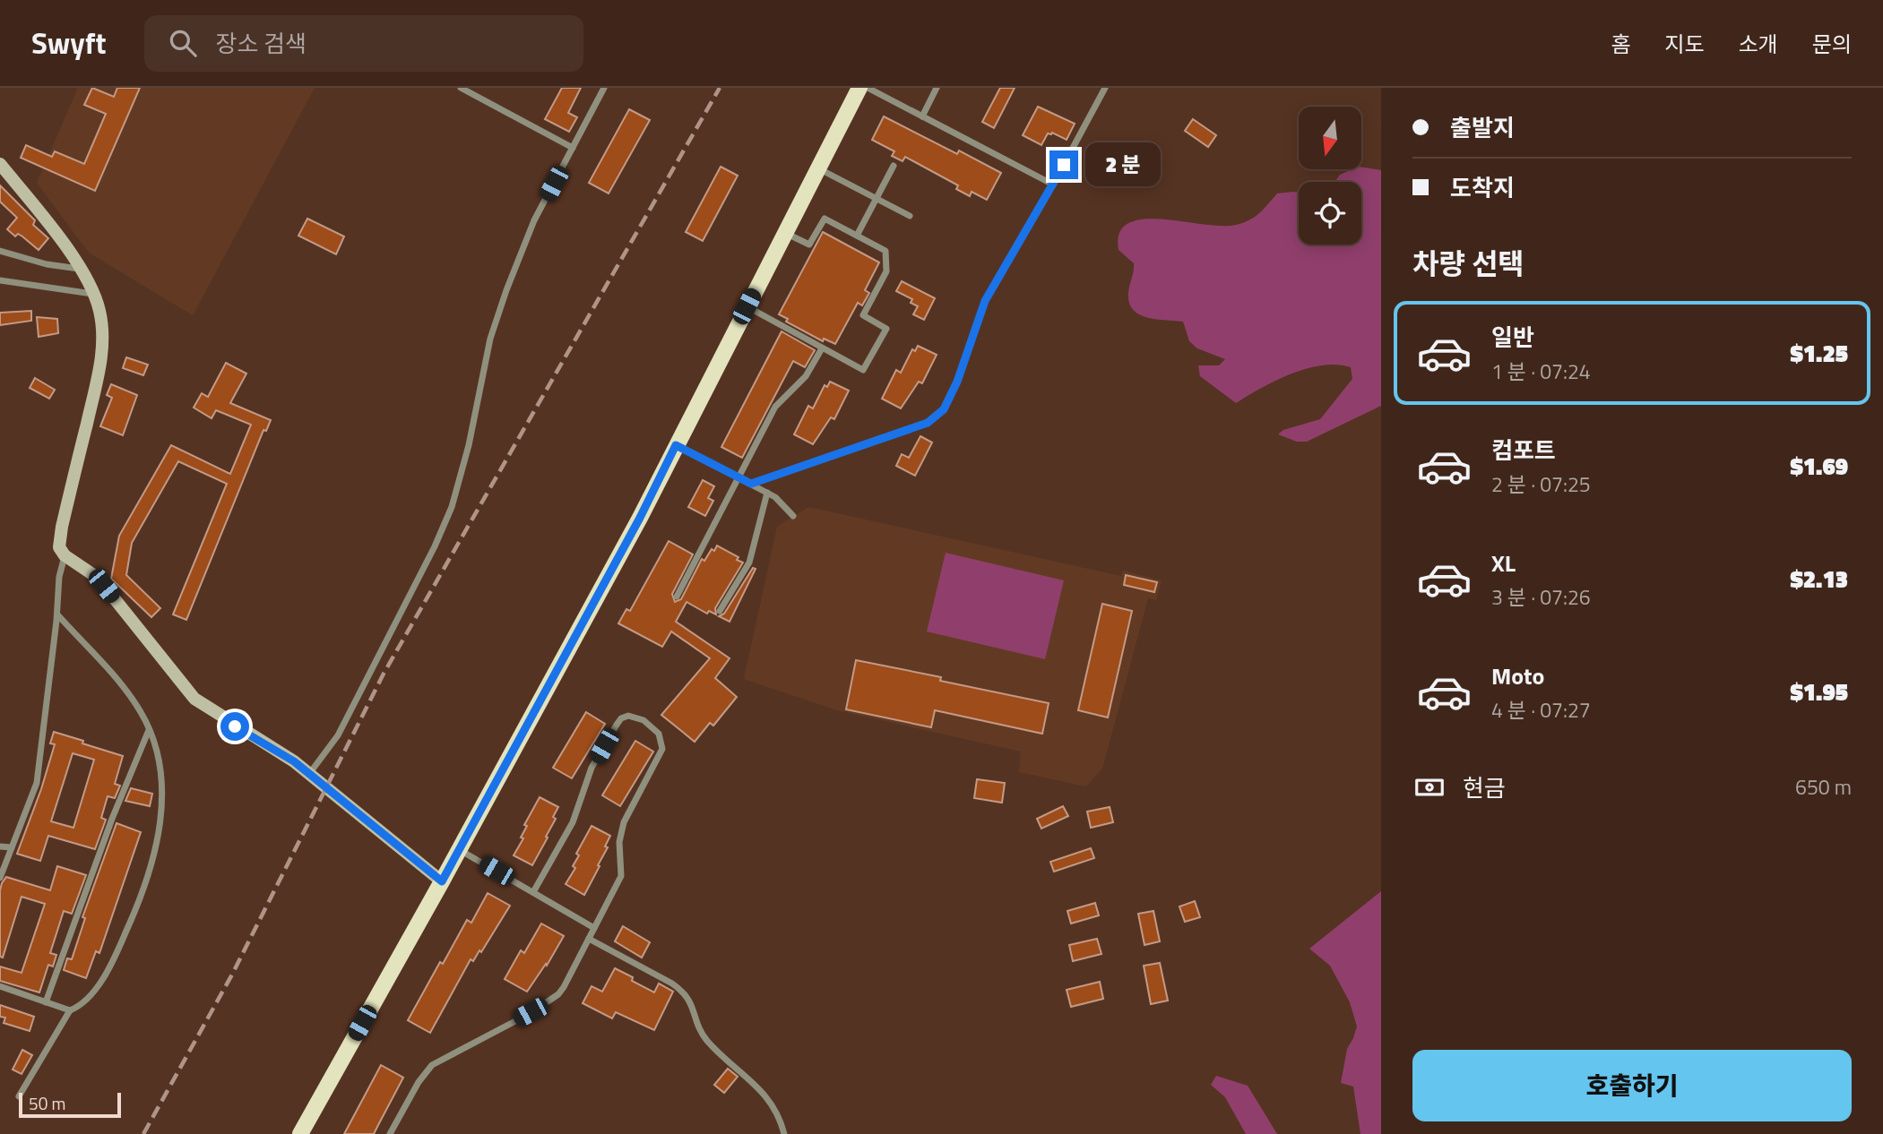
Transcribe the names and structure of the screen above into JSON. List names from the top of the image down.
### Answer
{
  "scale_bar": "50 m",
  "north": "bottom",
  "page": {
    "header": "Swyft",
    "search": "장소 검색",
    "nav": [
      "홈",
      "지도",
      "소개",
      "문의"
    ],
    "banner": ["출발지", "도착지"],
    "bubble": "2 분",
    "heading": "차량 선택",
    "list": [
      {
        "name": "일반",
        "note": "1 분 · 07:24",
        "value": "$1.25"
      },
      {
        "name": "컴포트",
        "note": "2 분 · 07:25",
        "value": "$1.69"
      },
      {
        "name": "XL",
        "note": "3 분 · 07:26",
        "value": "$2.13"
      },
      {
        "name": "Moto",
        "note": "4 분 · 07:27",
        "value": "$1.95"
      }
    ],
    "pay": ["현금", "650 m"],
    "buttons": "호출하기",
    "scale": "50 m"
  }
}
